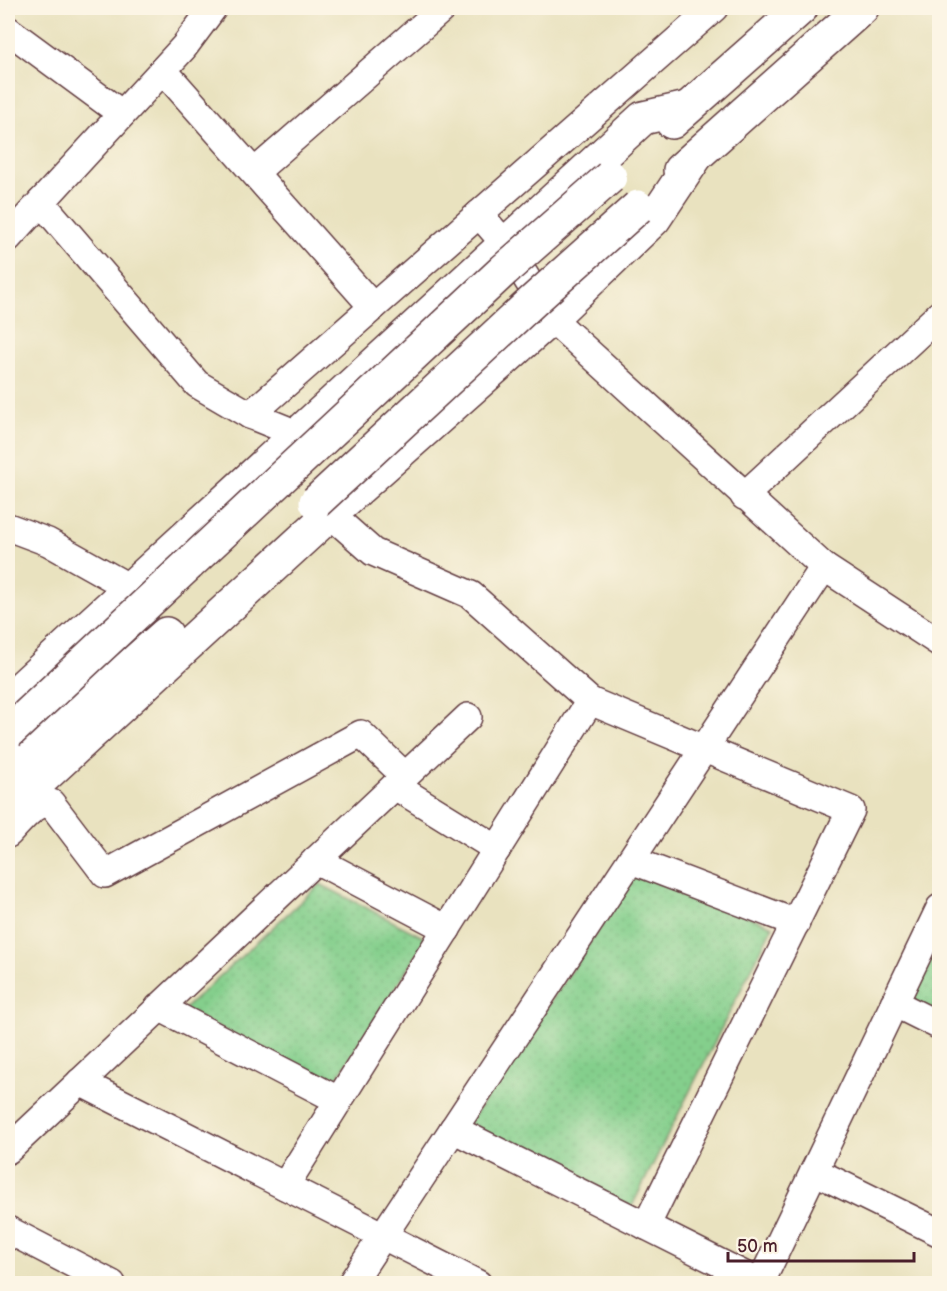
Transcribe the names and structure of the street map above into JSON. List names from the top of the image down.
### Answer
{
  "scale_bar": "50 m"
}
